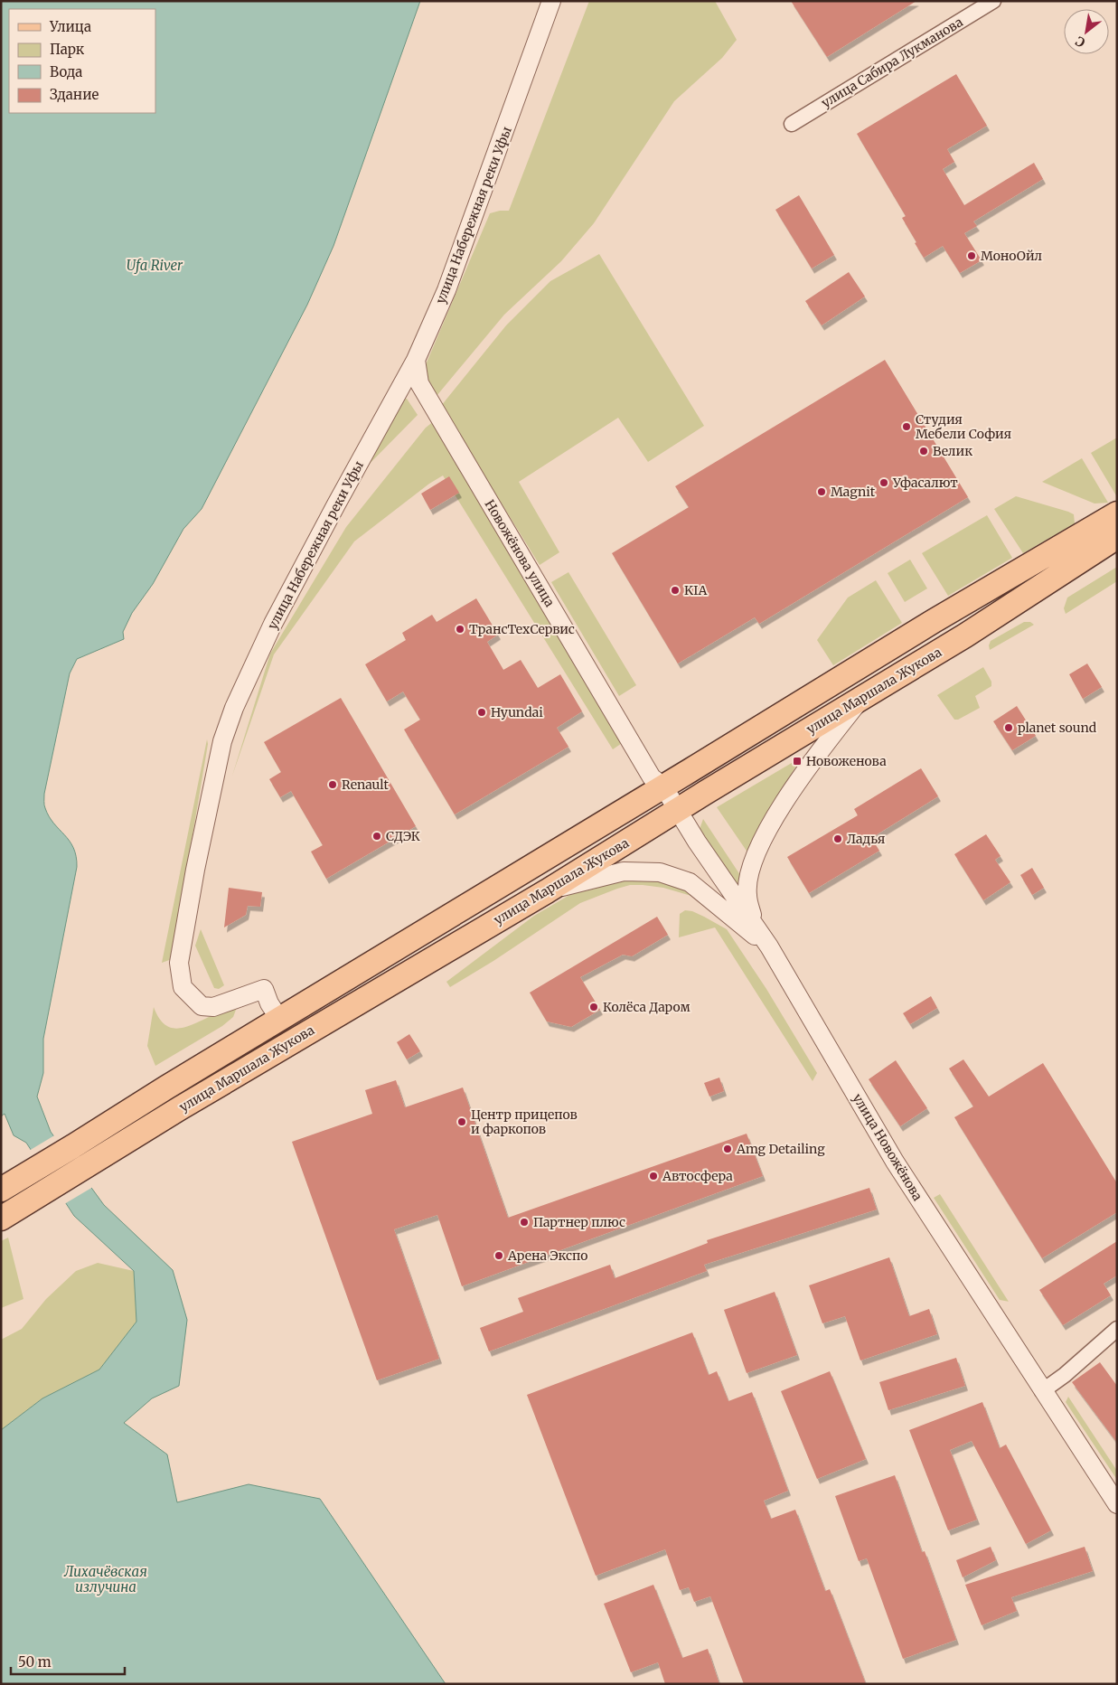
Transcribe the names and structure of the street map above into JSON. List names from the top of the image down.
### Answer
{
  "streets": {
    "main road": ["улица Маршала Жукова"],
    "street": [
      "улица Сабира Лукманова",
      "улица Набережная реки Уфы",
      "Новожёнова улица",
      "улица Новожёнова"
    ]
  },
  "crossings": [
    ["улица Набережная реки Уфы", "Новожёнова улица"],
    ["улица Набережная реки Уфы", "улица Маршала Жукова"],
    ["Новожёнова улица", "улица Маршала Жукова"],
    ["Новожёнова улица", "улица Новожёнова"],
    ["улица Маршала Жукова", "улица Новожёнова"]
  ],
  "water": ["Ufa River", "Лихачёвская излучина"],
  "places": {
    "other": [
      "МоноОйл",
      "Студия Мебели София",
      "Велик",
      "Уфасалют",
      "Magnit",
      "KIA",
      "ТрансТехСервис",
      "Hyundai",
      "planet sound",
      "Renault",
      "СДЭК",
      "Ладья",
      "Колёса Даром",
      "Центр прицепов и фаркопов",
      "Amg Detailing",
      "Автосфера",
      "Партнер плюс",
      "Арена Экспо"
    ],
    "transit": ["Новоженова"]
  },
  "legend": [
    "Улица",
    "Парк",
    "Вода",
    "Здание"
  ],
  "scale_bar": "50 m",
  "north": "bottom left"
}
